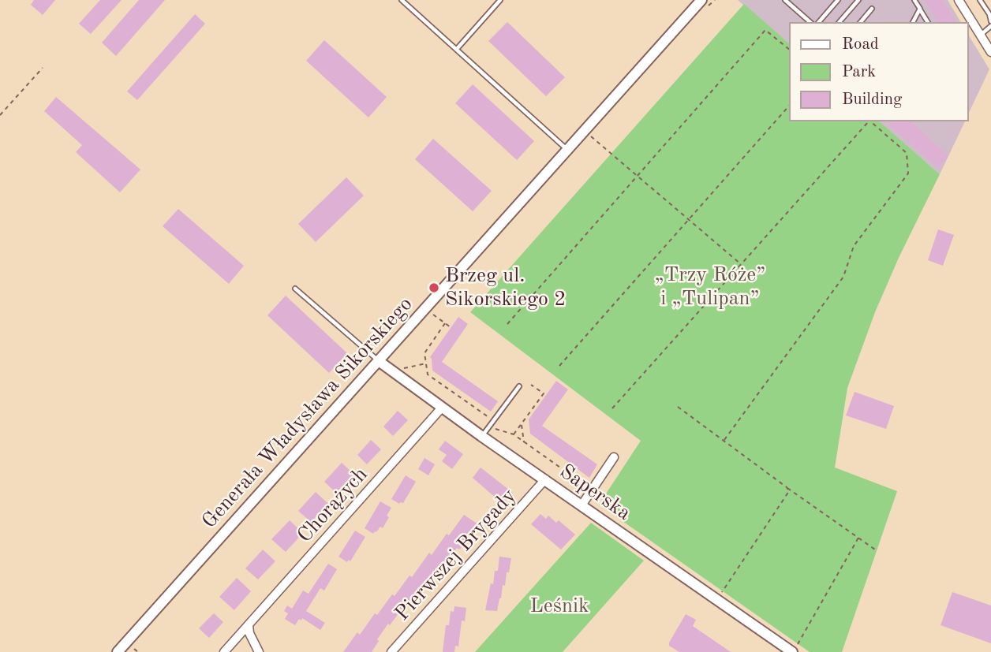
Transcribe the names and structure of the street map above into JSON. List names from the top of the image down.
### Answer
{
  "streets": {
    "main road": ["Generała Władysława Sikorskiego", "Saperska"],
    "street": ["Chorążych", "Pierwszej Brygady"]
  },
  "crossings": [
    ["Generała Władysława Sikorskiego", "Saperska"],
    ["Saperska", "Chorążych"],
    ["Saperska", "Pierwszej Brygady"]
  ],
  "parks": ["„Trzy Róże” i „Tulipan”", "Leśnik"],
  "places": ["Brzeg ul. Sikorskiego 2"],
  "legend": ["Road", "Park", "Building"]
}
